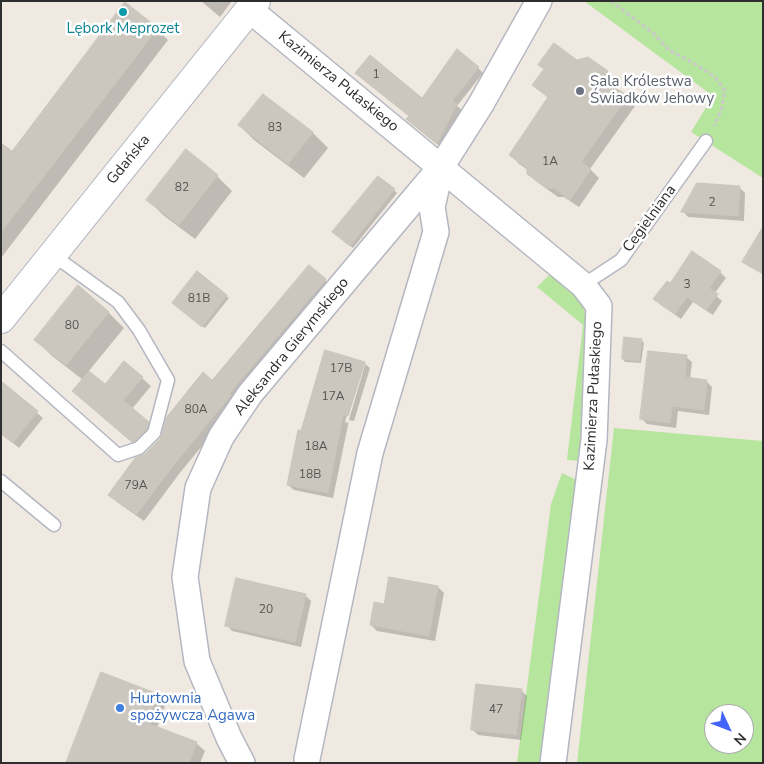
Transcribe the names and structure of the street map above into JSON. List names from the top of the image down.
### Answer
{
  "streets": {
    "main road": ["Gdańska"],
    "street": ["Kazimierza Pułaskiego", "Aleksandra Gierymskiego"],
    "lane": ["Cegielniana"]
  },
  "crossings": [
    ["Kazimierza Pułaskiego", "Gdańska"],
    ["Kazimierza Pułaskiego", "Cegielniana"],
    ["Kazimierza Pułaskiego", "Aleksandra Gierymskiego"]
  ],
  "places": ["Lębork Meprozet", "Sala Królestwa Świadków Jehowy", "Hurtownia spożywcza Agawa"],
  "house_numbers": [
    "1",
    "83",
    "1A",
    "82",
    "2",
    "3",
    "81B",
    "80",
    "17B",
    "17A",
    "80A",
    "18A",
    "18B",
    "79A",
    "20",
    "47"
  ],
  "north": "bottom right"
}
